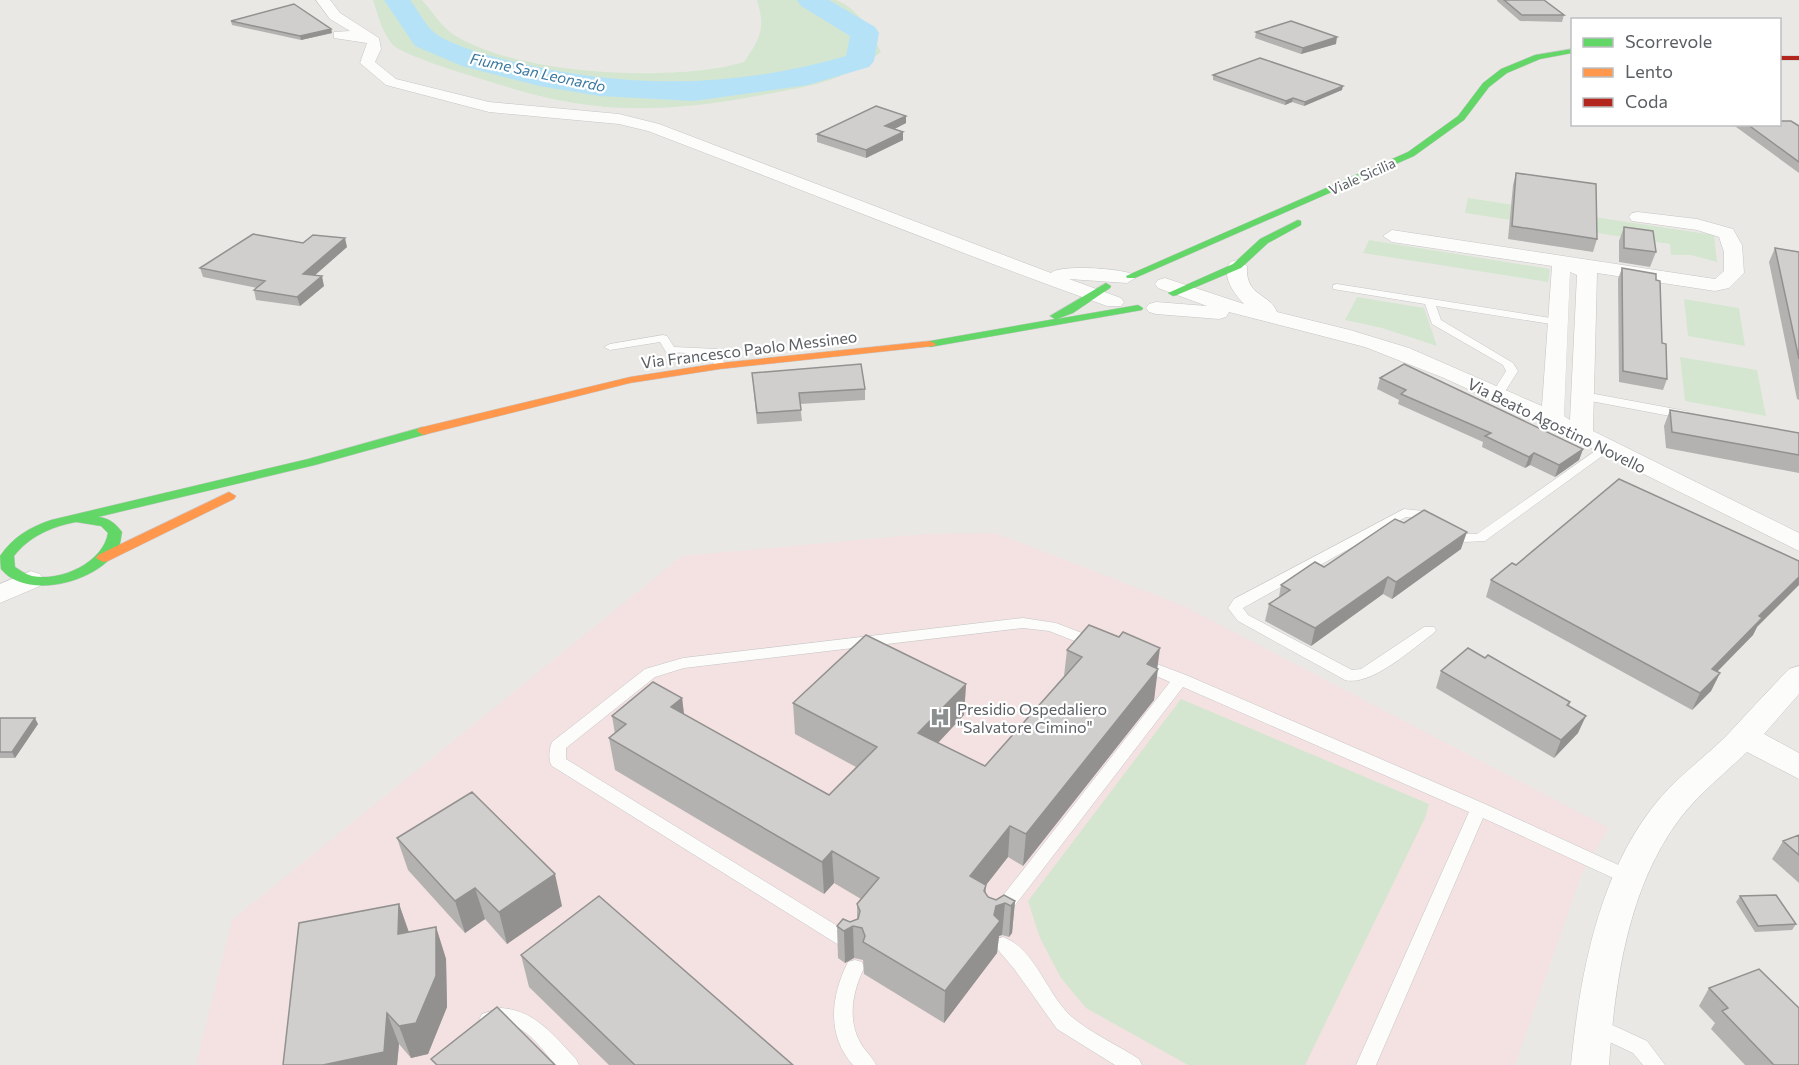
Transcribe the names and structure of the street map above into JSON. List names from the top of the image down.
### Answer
{
  "streets": {
    "main road": ["Viale Sicilia", "Via Francesco Paolo Messineo"],
    "street": ["Via Beato Agostino Novello"]
  },
  "crossings": [
    ["Viale Sicilia", "Via Francesco Paolo Messineo"]
  ],
  "water": ["Fiume San Leonardo"],
  "places": {
    "hospital": ["Presidio Ospedaliero \"Salvatore Cimino\""]
  },
  "legend": ["Scorrevole", "Lento", "Coda"]
}
